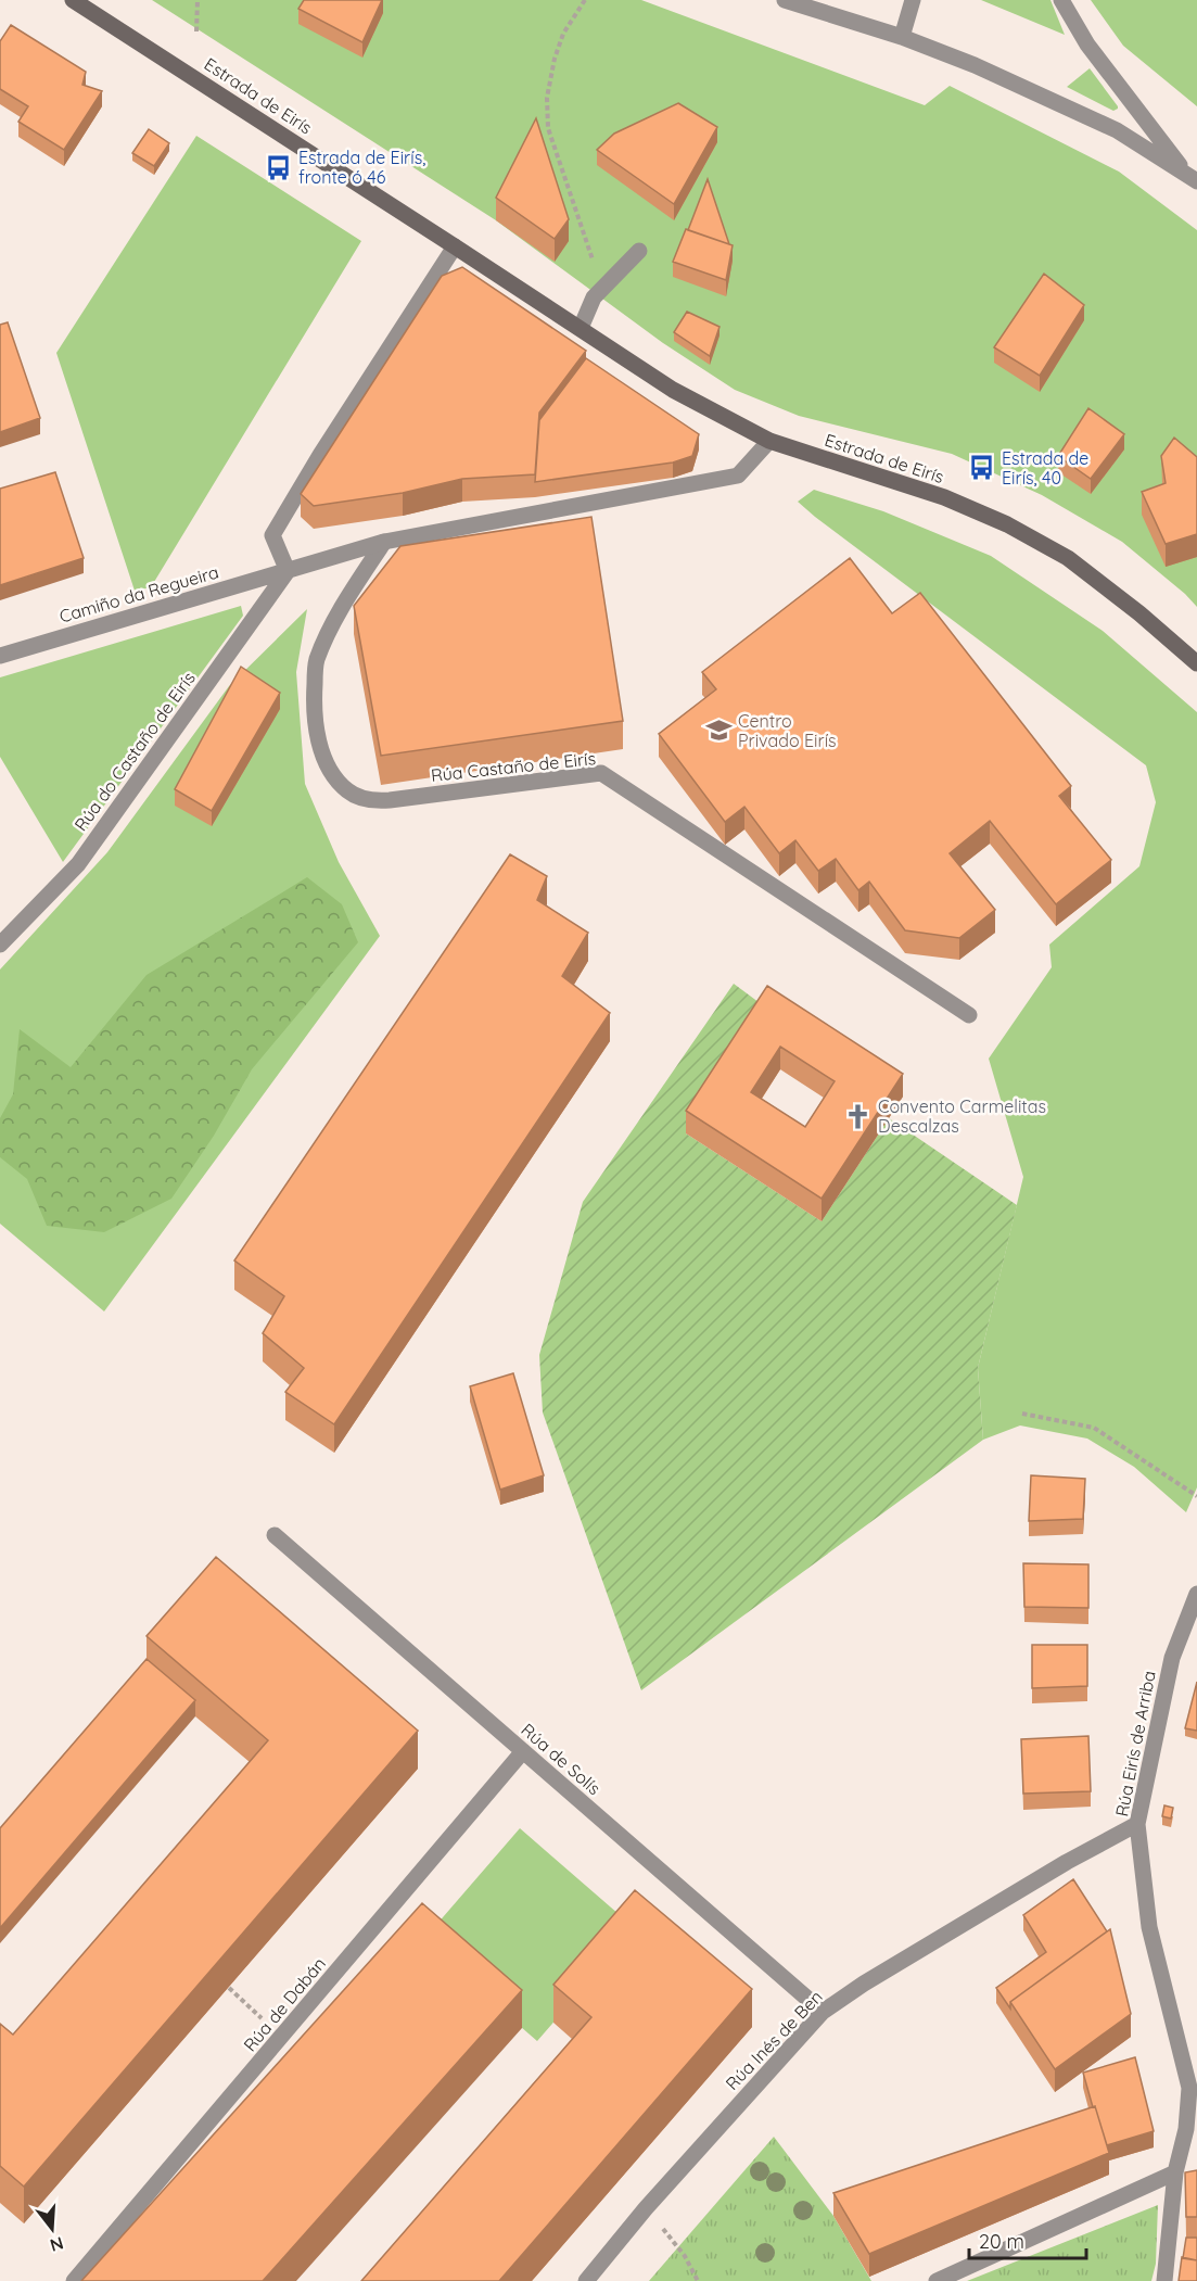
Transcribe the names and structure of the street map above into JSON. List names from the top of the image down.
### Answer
{
  "streets": {
    "street": [
      "Estrada de Eirís",
      "Camiño da Regueira",
      "Rúa do Castaño de Eirís",
      "Rúa Castaño de Eirís",
      "Rúa Eirís de Arriba",
      "Rúa de Solís",
      "Rúa de Dabán",
      "Rúa Inés de Ben"
    ]
  },
  "crossings": [
    ["Camiño da Regueira", "Rúa do Castaño de Eirís"],
    ["Rúa Eirís de Arriba", "Rúa Inés de Ben"],
    ["Rúa de Solís", "Rúa de Dabán"],
    ["Rúa de Solís", "Rúa Inés de Ben"]
  ],
  "places": {
    "bus stop": ["Estrada de Eirís, fronte ó 46", "Estrada de Eirís, 40"],
    "school or university": ["Centro Privado Eirís"],
    "church": ["Convento Carmelitas Descalzas"]
  },
  "scale_bar": "20 m",
  "north": "bottom"
}
